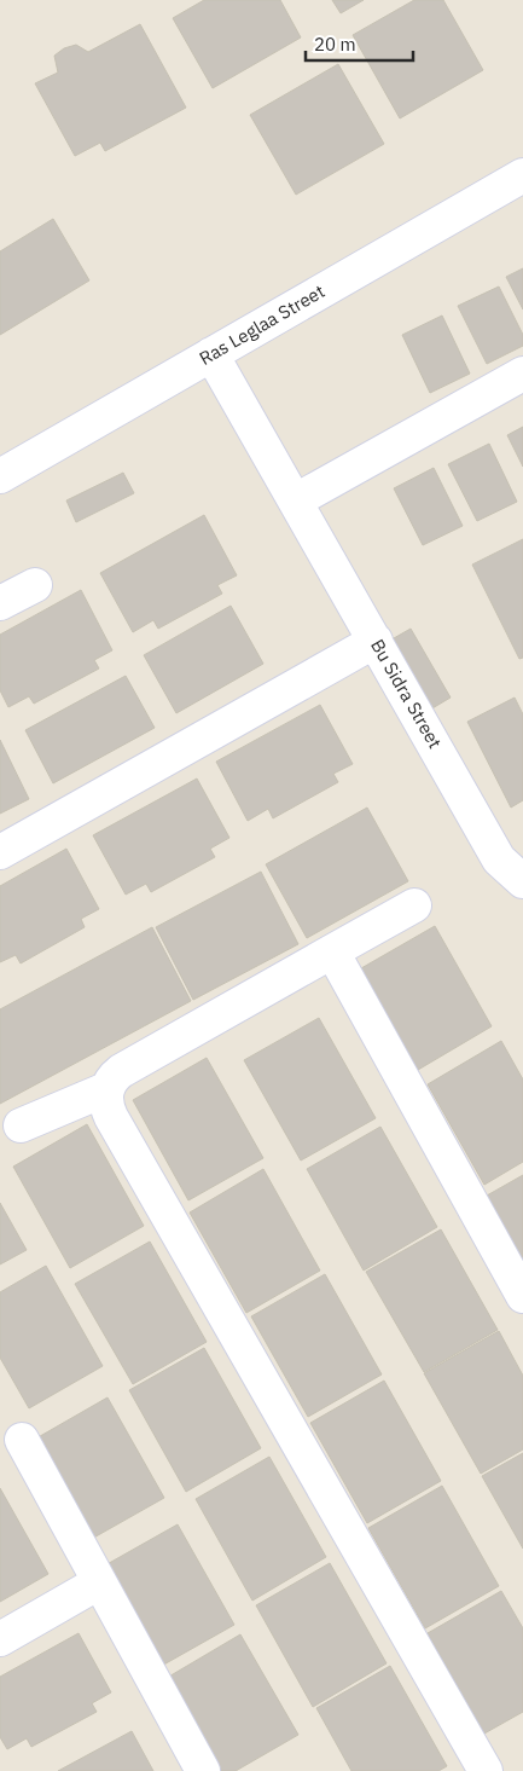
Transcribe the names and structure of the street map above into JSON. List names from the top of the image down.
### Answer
{
  "streets": {
    "street": ["Ras Leglaa Street", "Bu Sidra Street"]
  },
  "crossings": [
    ["Ras Leglaa Street", "Bu Sidra Street"]
  ],
  "scale_bar": "20 m"
}
